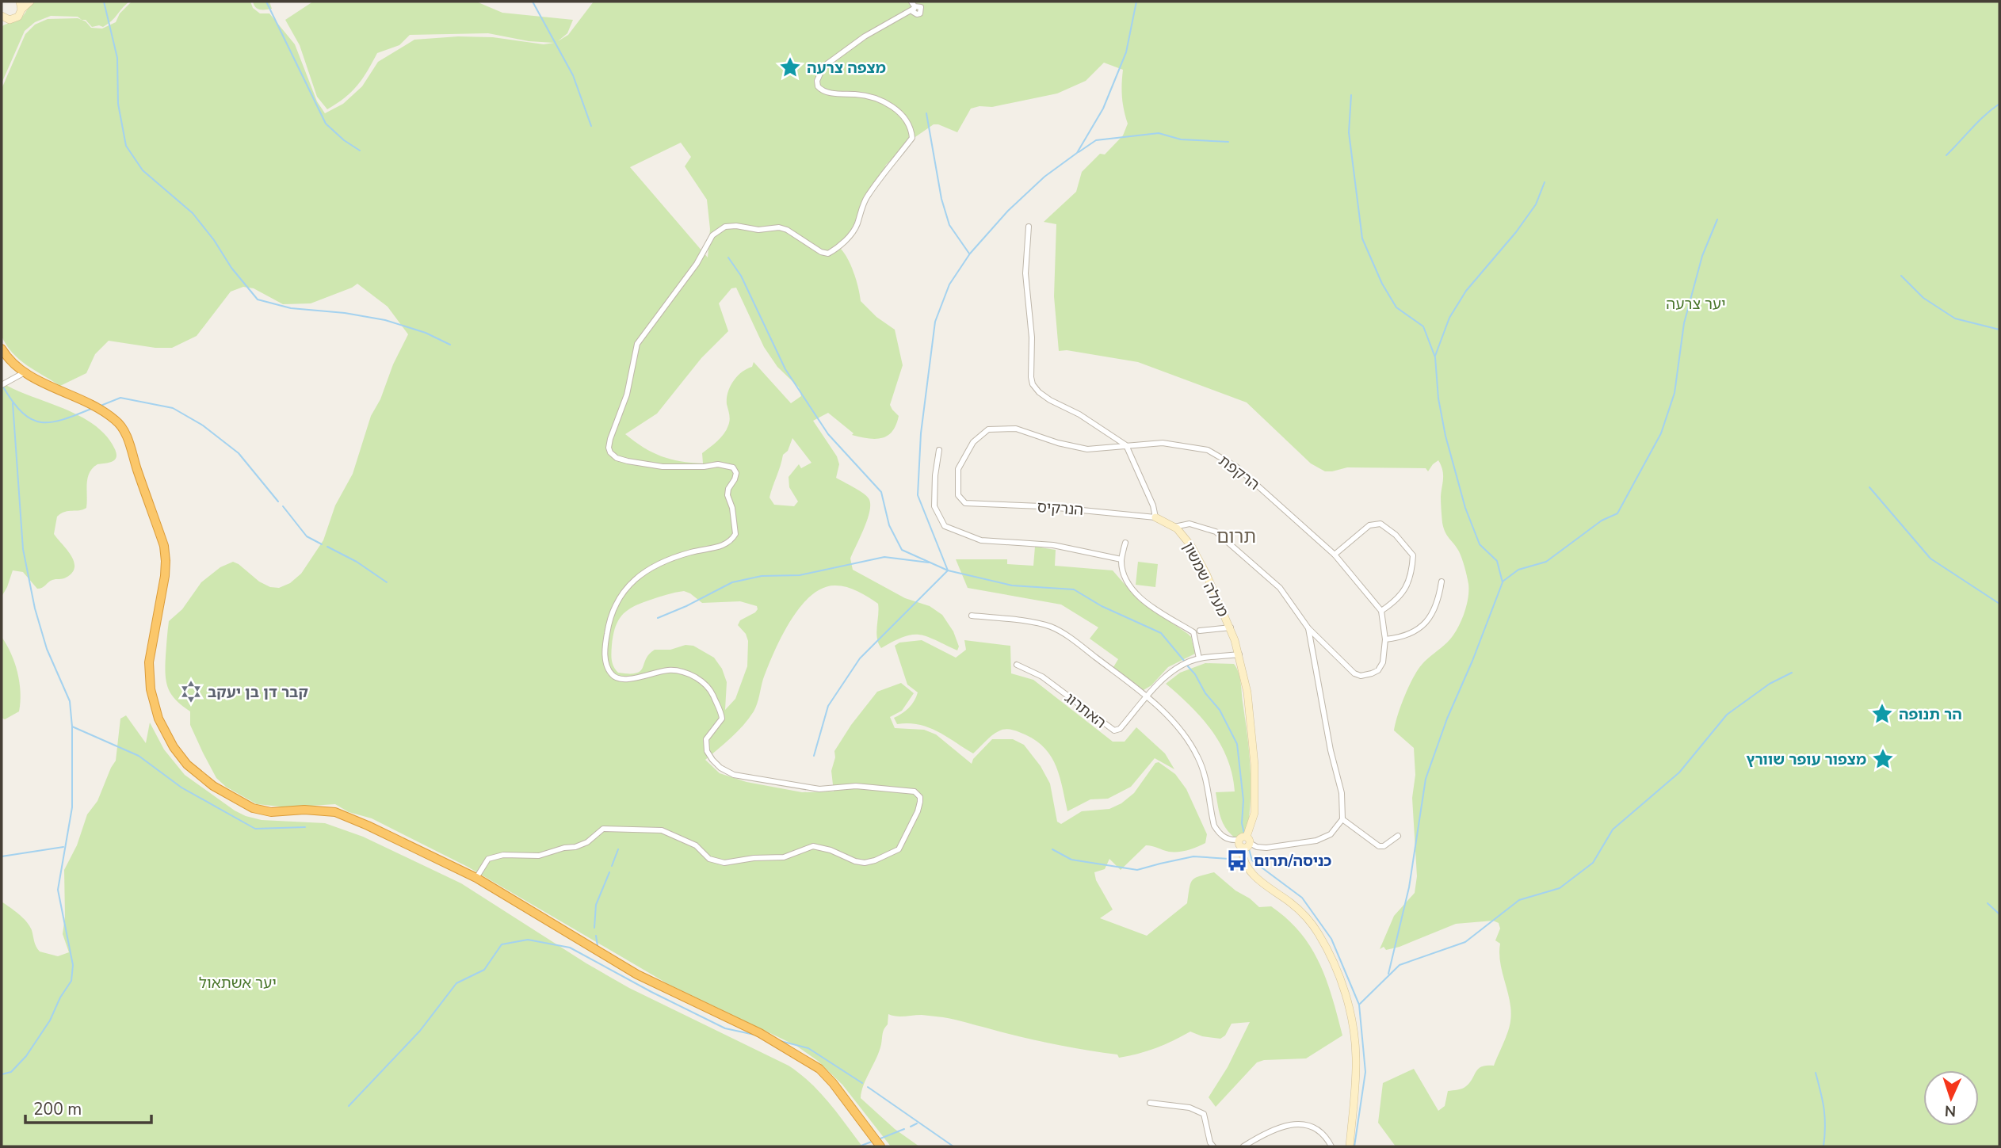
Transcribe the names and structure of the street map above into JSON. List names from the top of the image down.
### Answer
{
  "streets": {
    "street": [
      "הרקפת",
      "הנרקיס",
      "מעלה שמשון",
      "האתרוג"
    ]
  },
  "crossings": [
    ["הרקפת", "הנרקיס"],
    ["הנרקיס", "מעלה שמשון"]
  ],
  "districts": ["תרום"],
  "parks": ["יער צרעה", "יער אשתאול"],
  "places": {
    "place": ["מצפה צרעה", "הר תנופה", "מצפור עופר שוורץ"],
    "synagogue": ["קבר דן בן יעקב"],
    "bus stop": ["כניסה/תרום"]
  },
  "scale_bar": "200 m",
  "north": "bottom"
}
